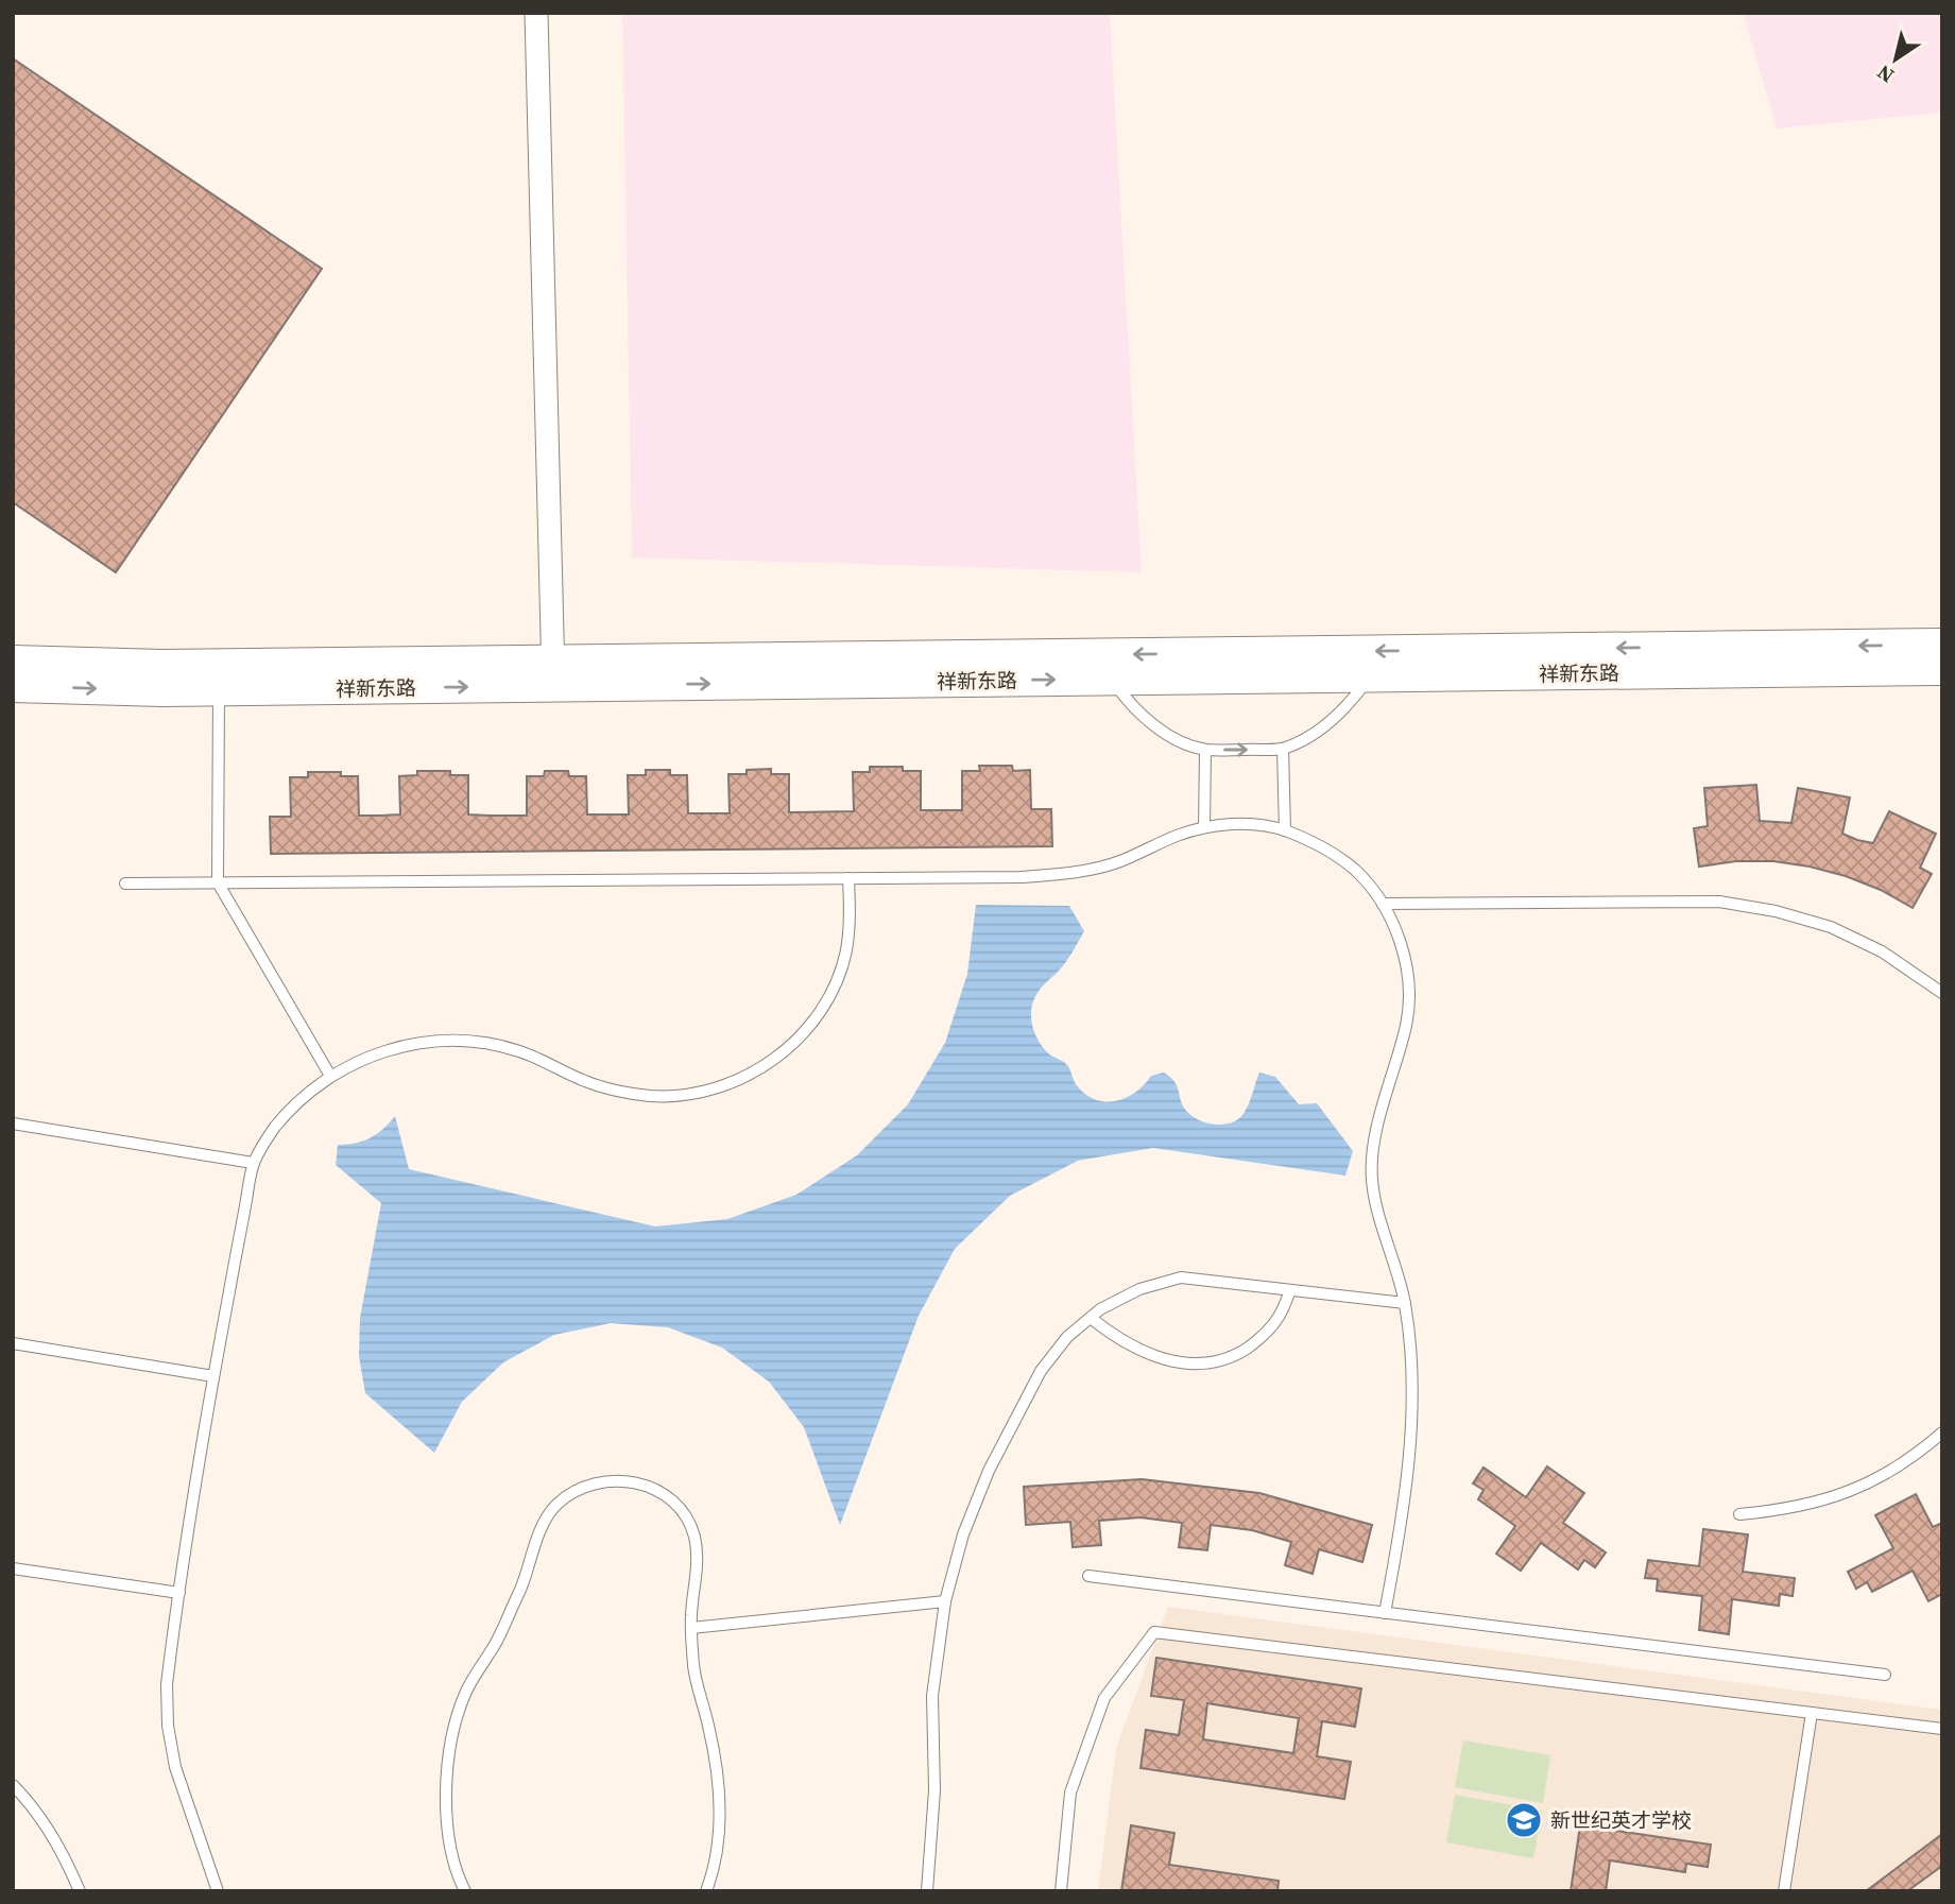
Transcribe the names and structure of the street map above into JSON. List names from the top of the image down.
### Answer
{
  "streets": {
    "street": ["祥新东路"]
  },
  "places": {
    "school or university": ["新世纪英才学校"]
  },
  "north": "bottom left"
}
